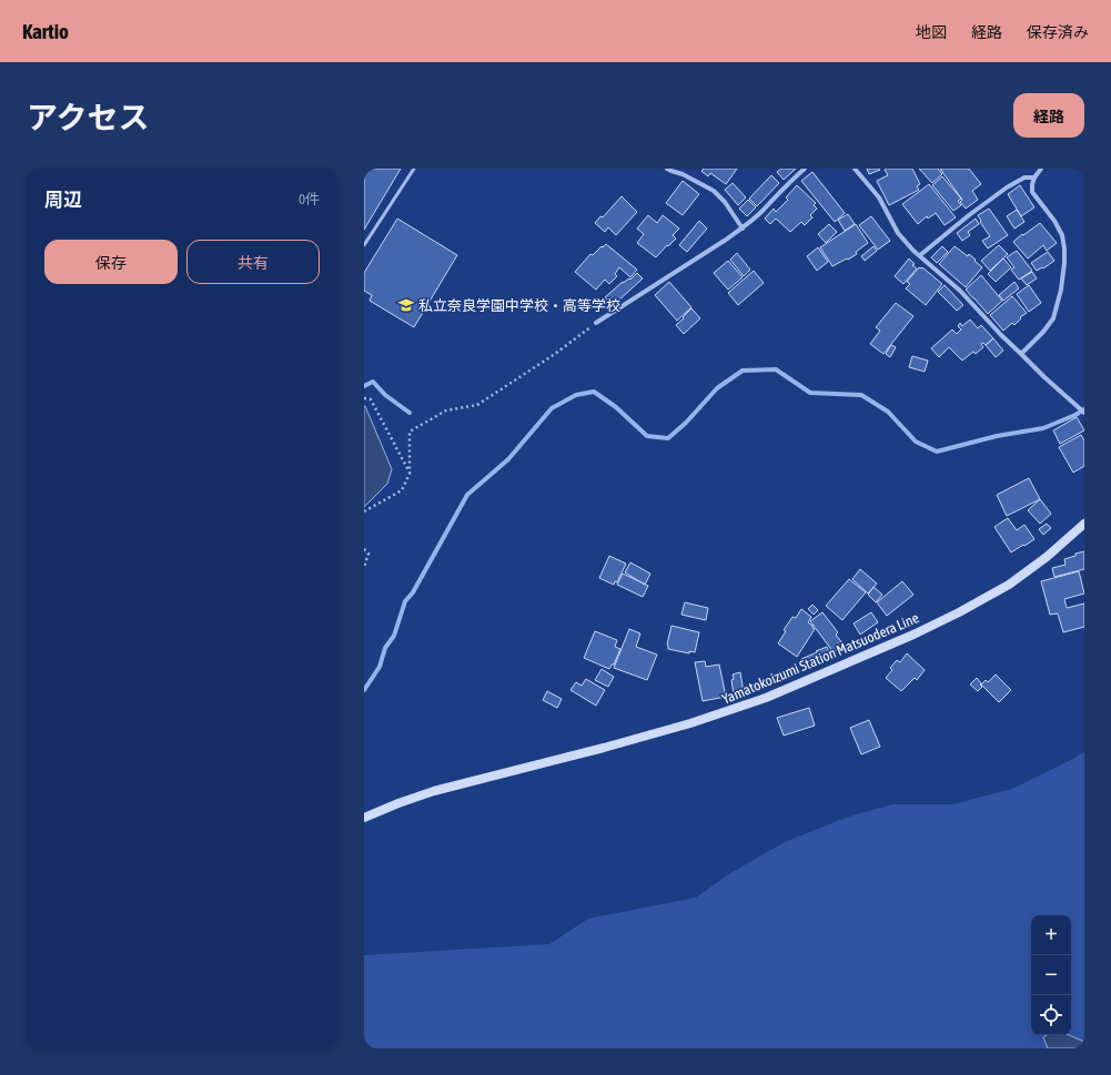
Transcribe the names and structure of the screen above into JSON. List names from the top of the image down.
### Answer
{
  "streets": {
    "main road": ["Yamatokoizumi Station Matsuodera Line"]
  },
  "places": {
    "school or university": ["私立奈良学園中学校・高等学校"]
  },
  "page": {
    "header": "Kartio",
    "nav": ["地図", "経路", "保存済み"],
    "title": "アクセス",
    "buttons": [
      "経路",
      ["保存", "共有"]
    ],
    "heading": ["周辺", "0件"],
    "map_buttons": ["+", "−"]
  }
}
